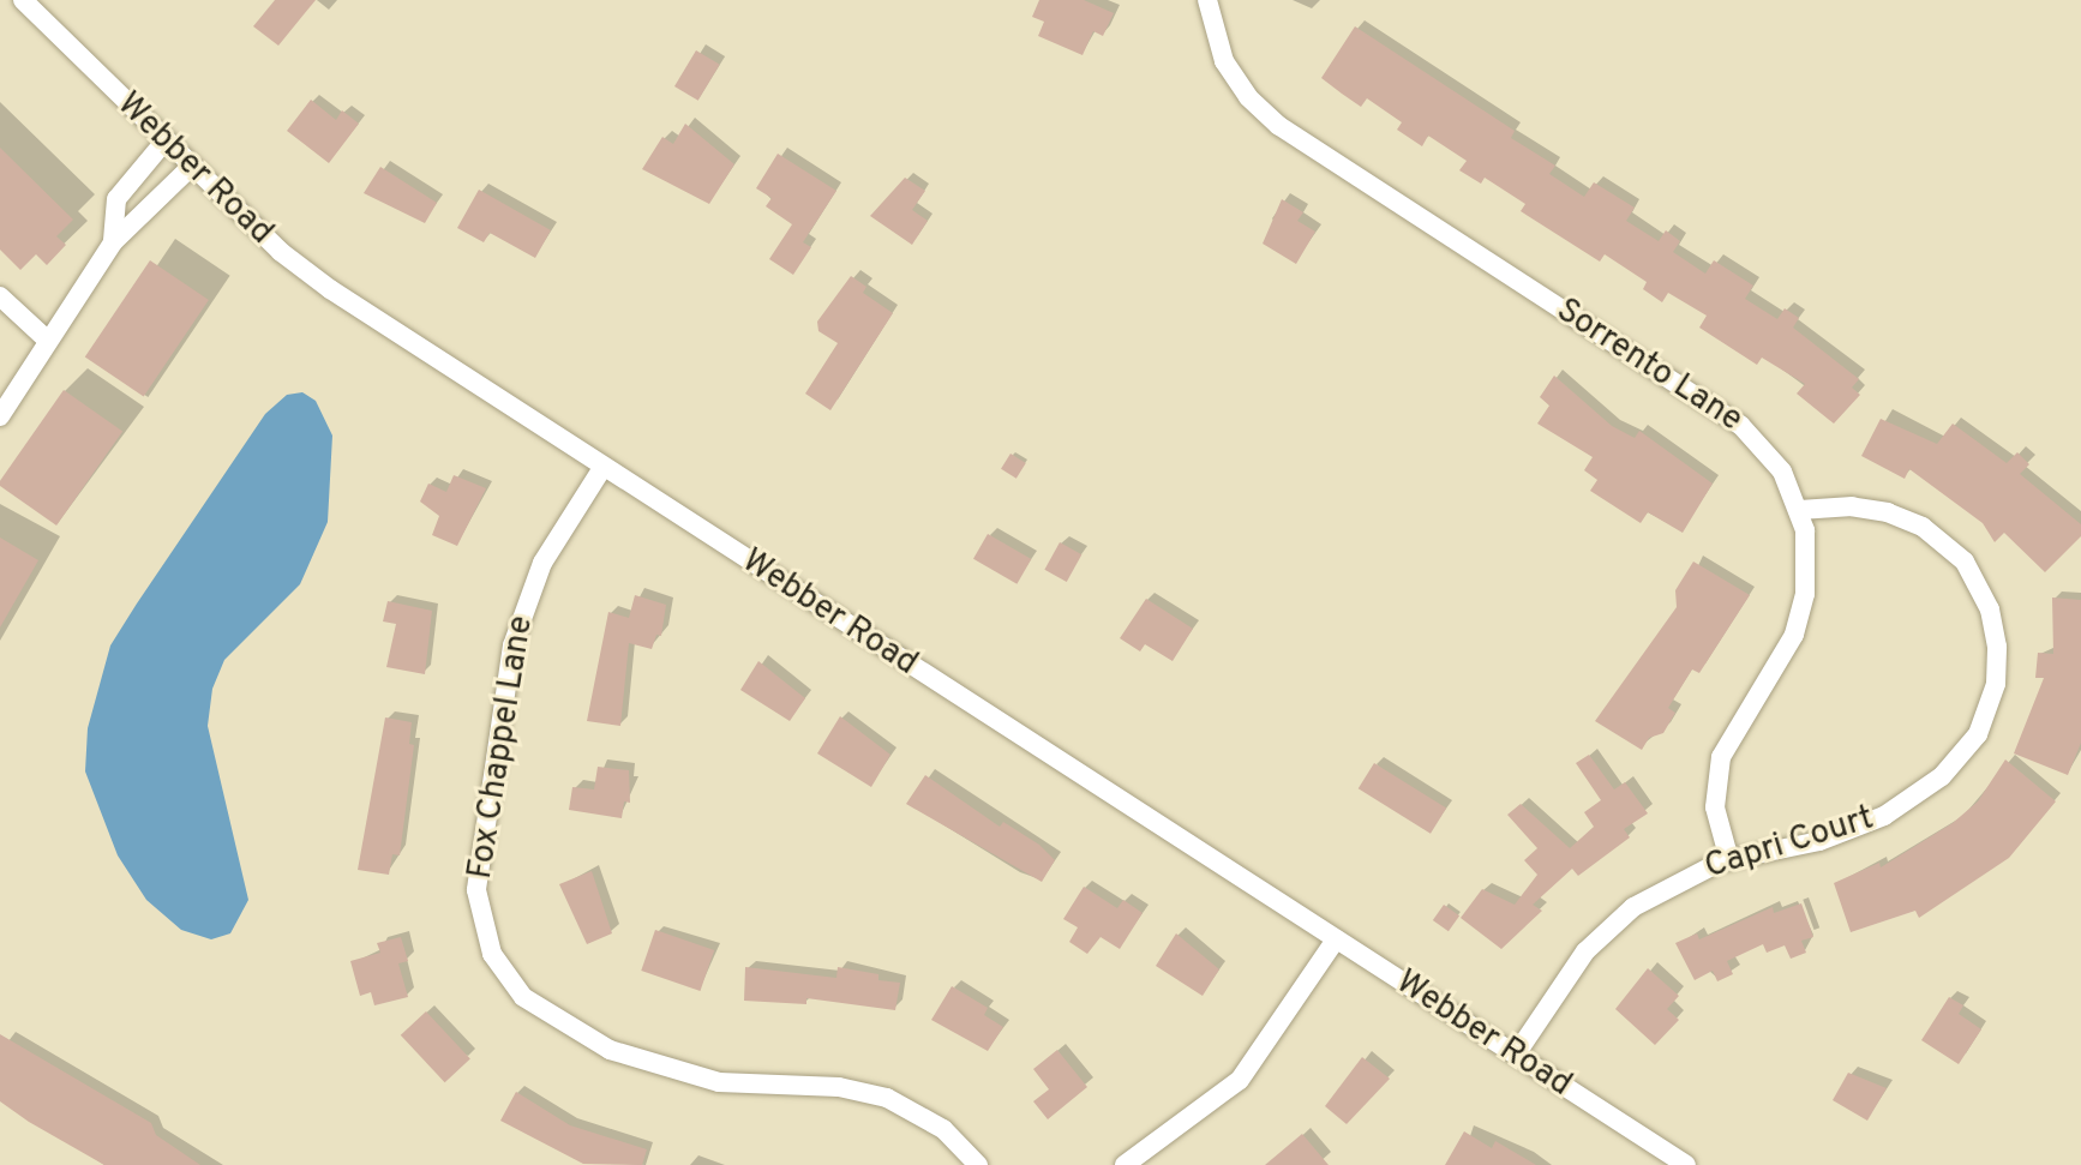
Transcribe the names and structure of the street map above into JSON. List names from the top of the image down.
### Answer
{
  "streets": {
    "street": [
      "Webber Road",
      "Sorrento Lane",
      "Fox Chappel Lane",
      "Capri Court"
    ]
  },
  "crossings": [
    ["Webber Road", "Fox Chappel Lane"],
    ["Webber Road", "Capri Court"],
    ["Sorrento Lane", "Capri Court"]
  ]
}
